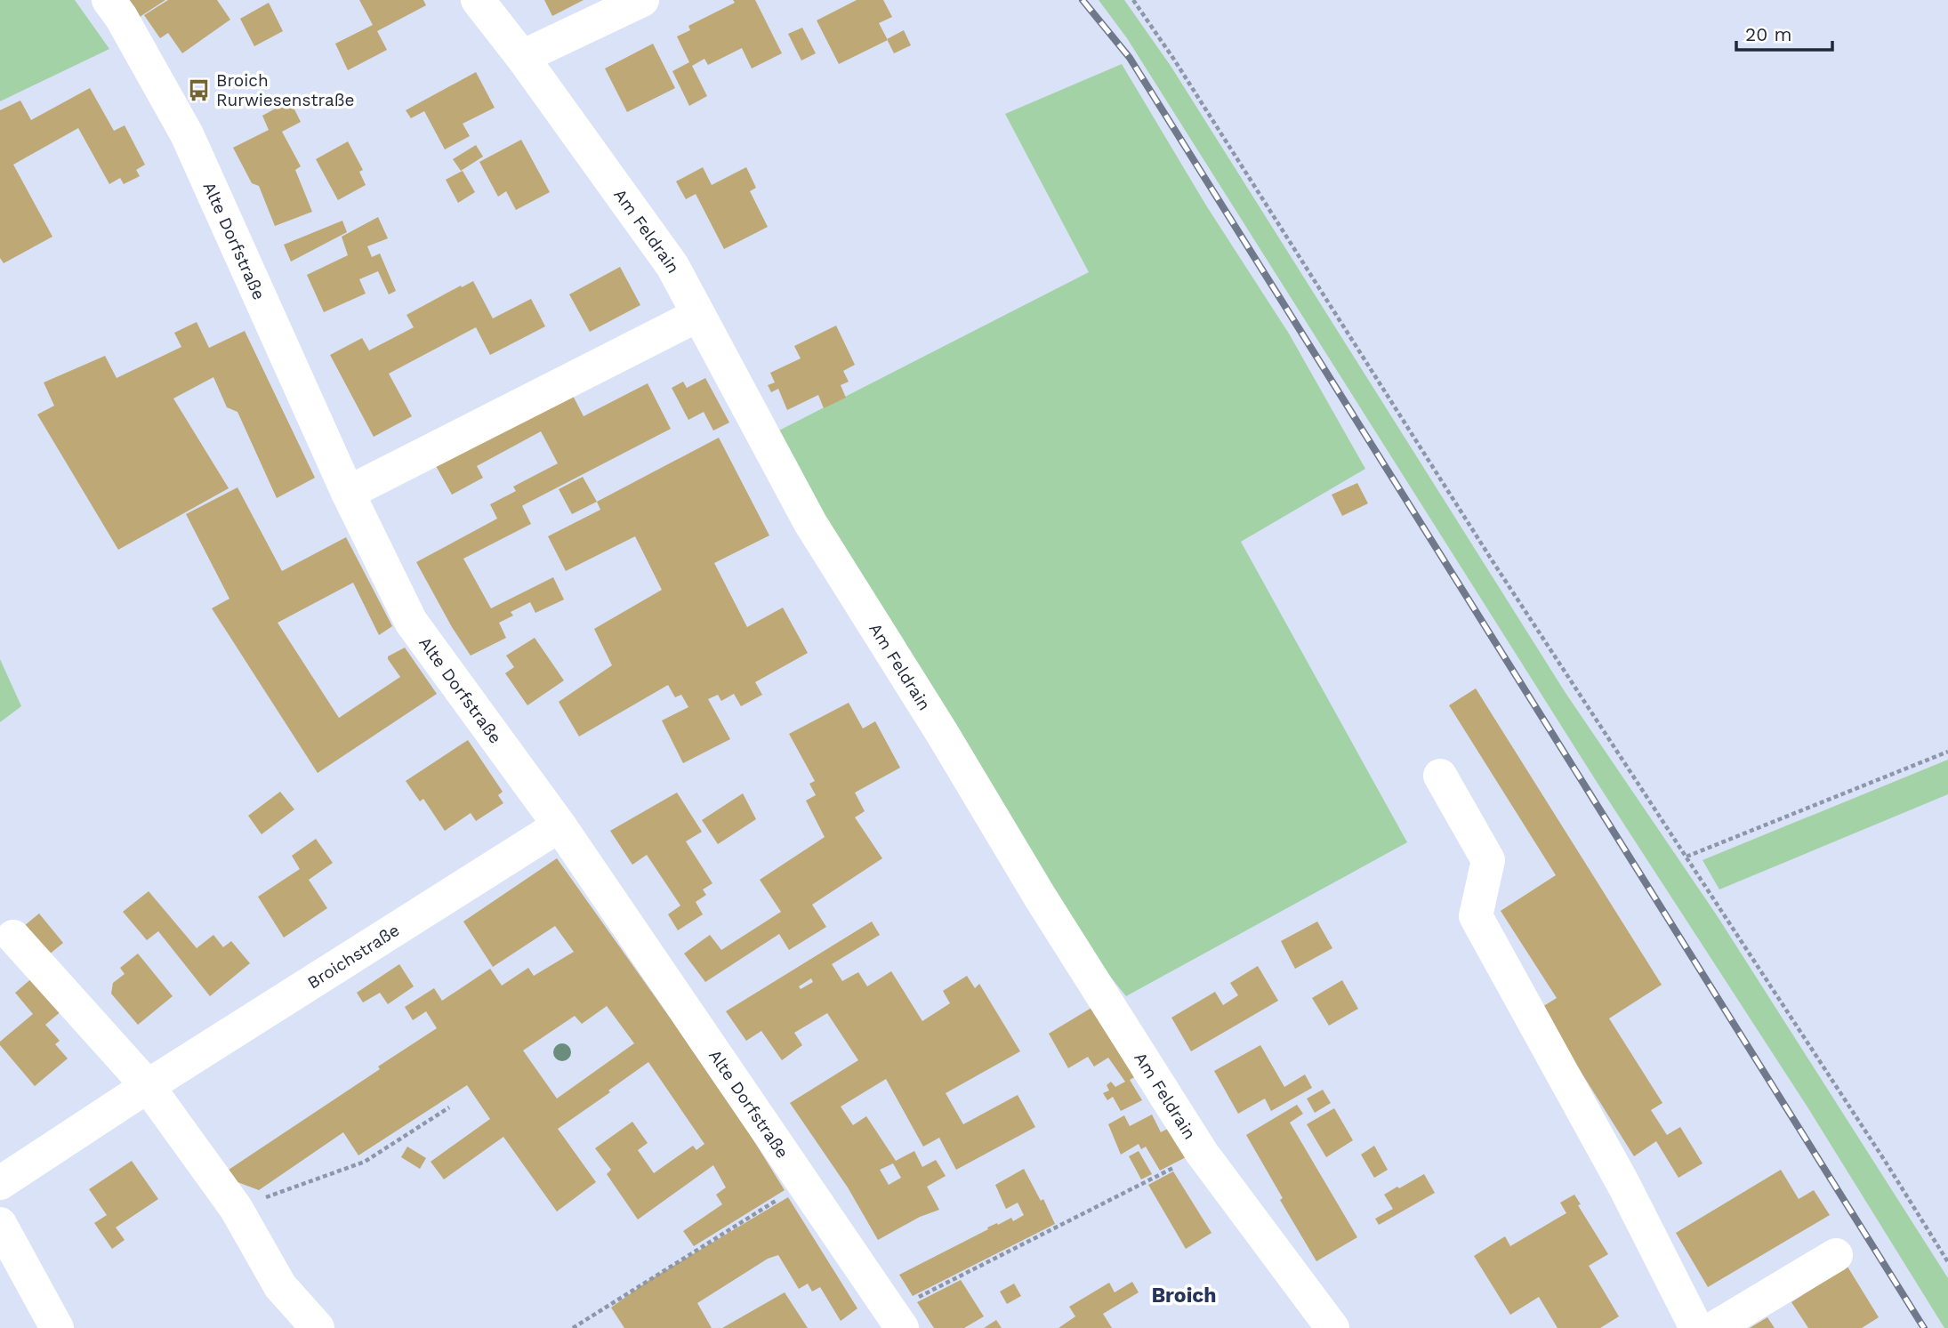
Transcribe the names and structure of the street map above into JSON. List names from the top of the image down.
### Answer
{
  "streets": {
    "street": ["Am Feldrain", "Alte Dorfstraße", "Broichstraße"]
  },
  "crossings": [
    ["Alte Dorfstraße", "Broichstraße"]
  ],
  "districts": ["Broich"],
  "places": {
    "bus stop": ["Broich Rurwiesenstraße"]
  },
  "scale_bar": "20 m"
}
